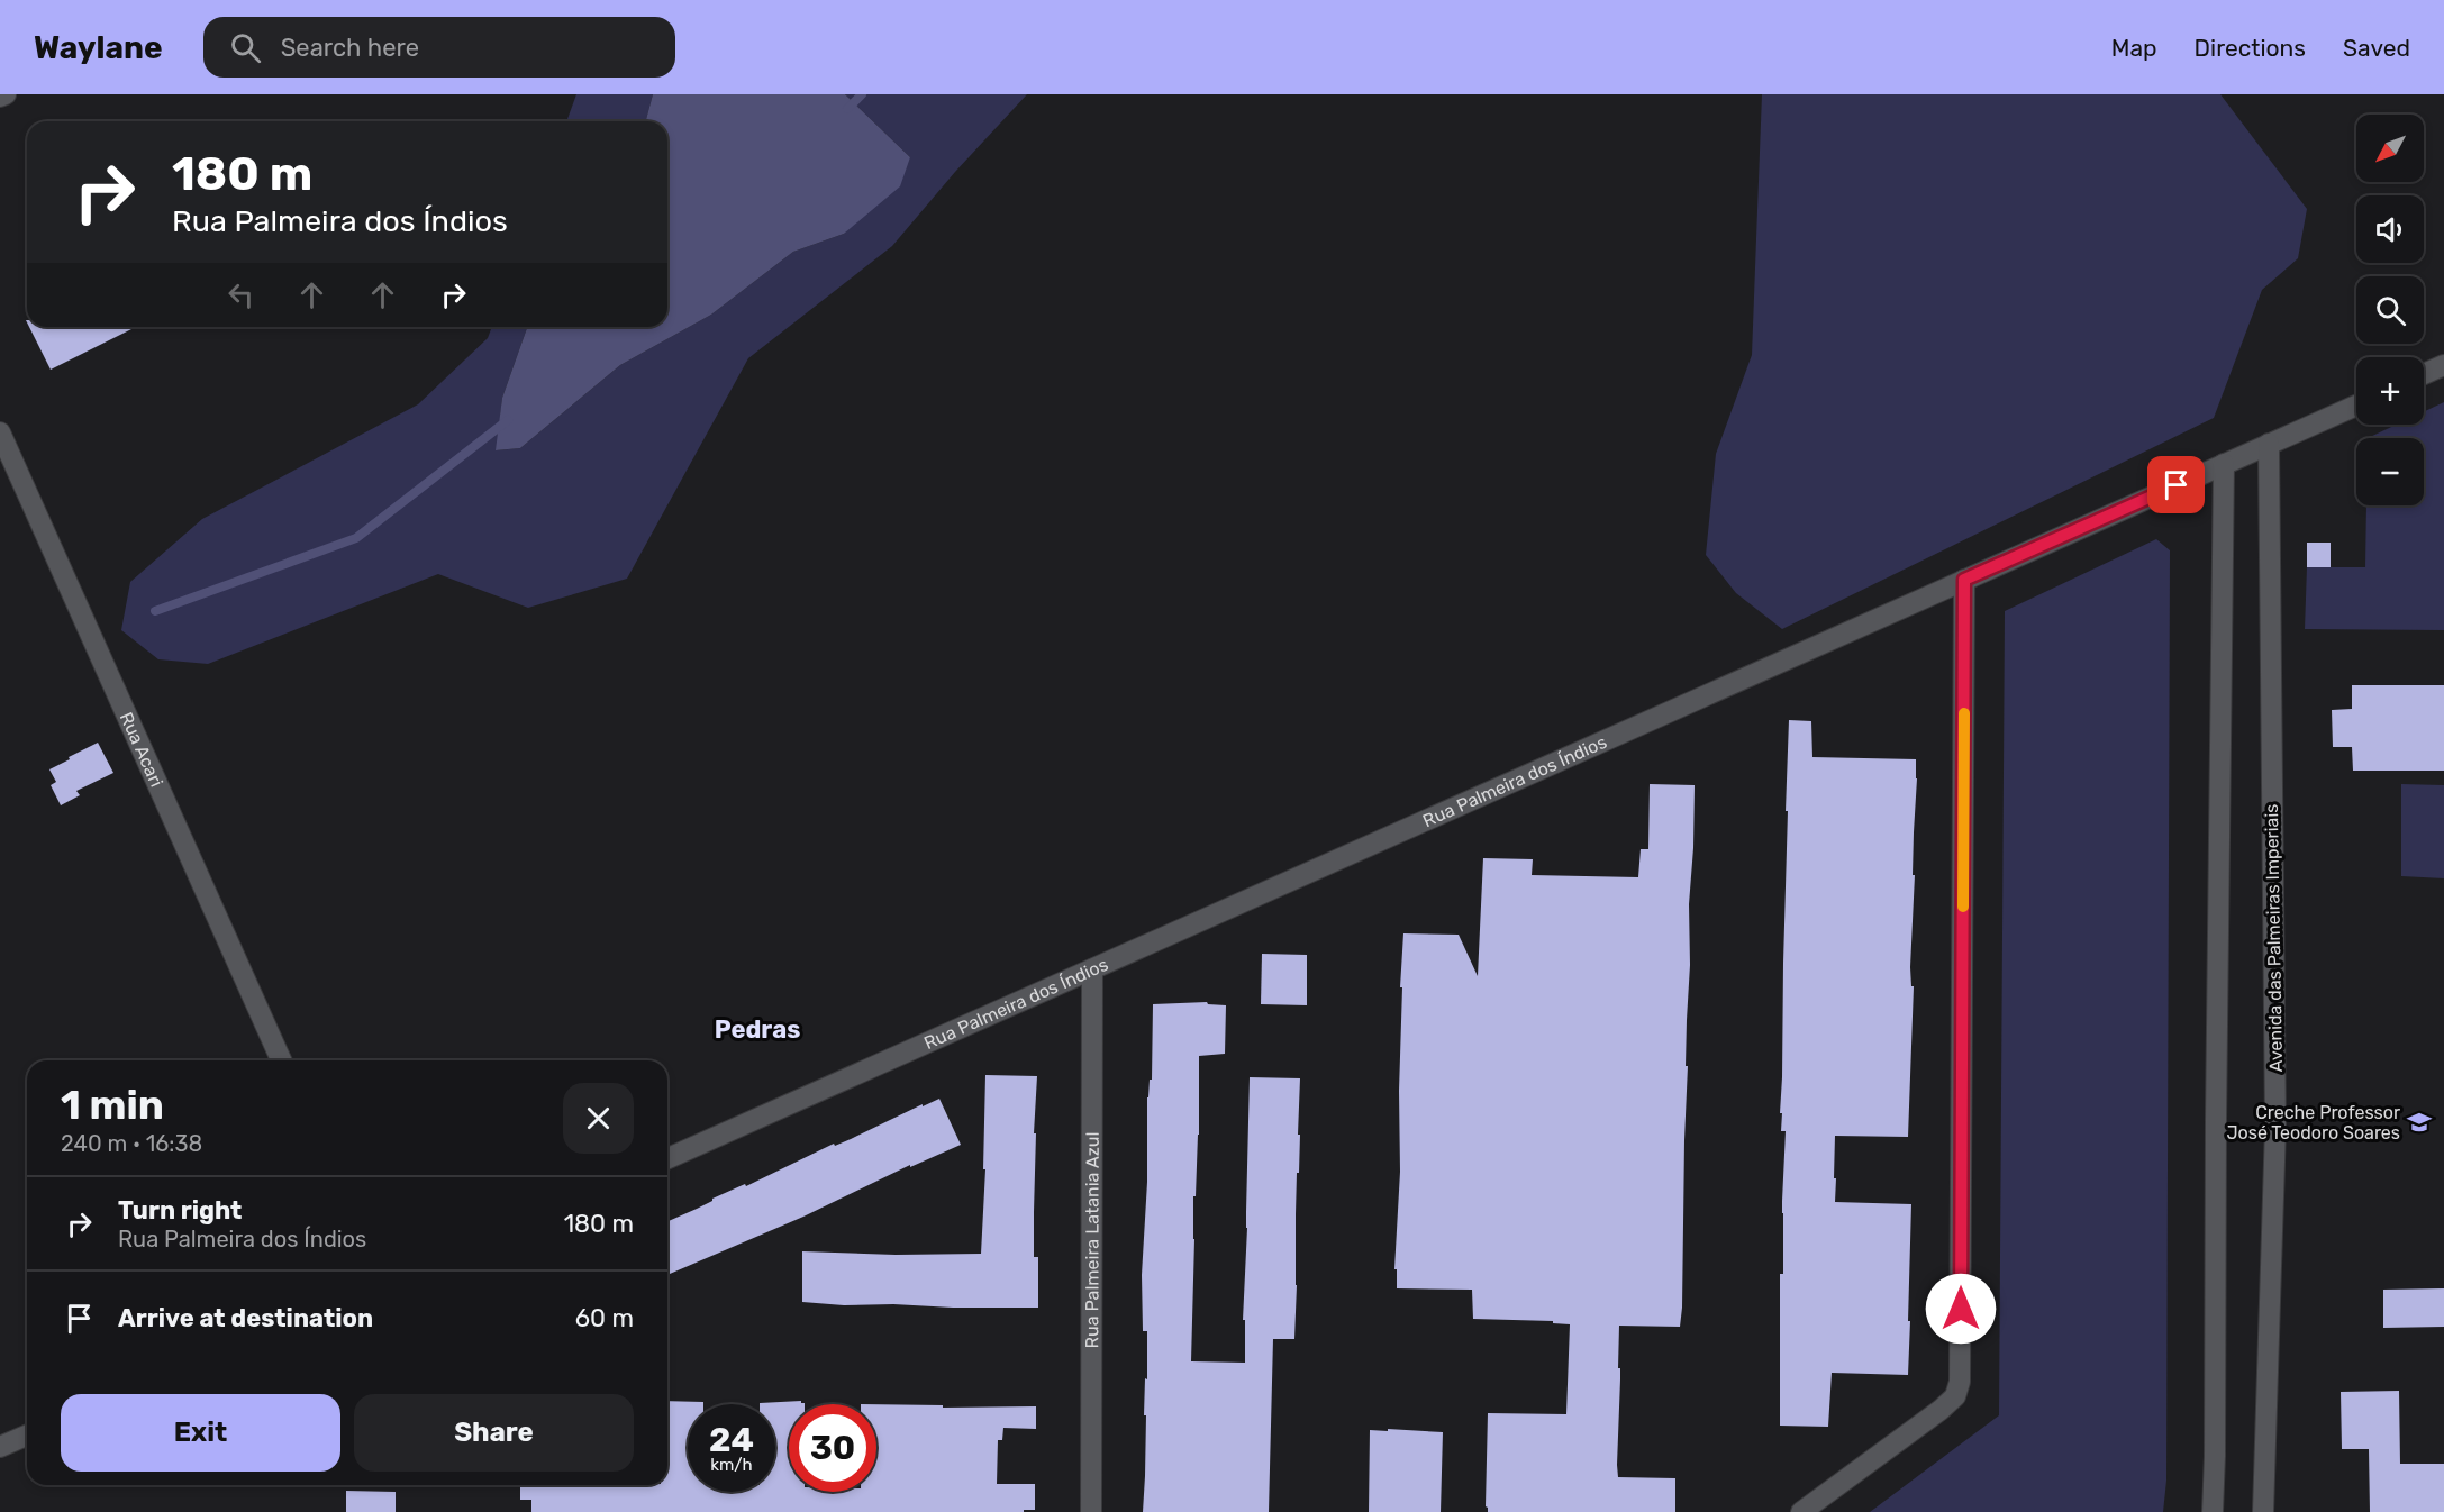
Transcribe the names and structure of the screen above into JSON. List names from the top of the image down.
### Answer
{
  "streets": {
    "street": [
      "Rua Acari",
      "Rua Palmeira dos Índios",
      "Avenida das Palmeiras Imperiais",
      "Rua Palmeira Latania Azul"
    ]
  },
  "crossings": [
    ["Rua Palmeira dos Índios", "Avenida das Palmeiras Imperiais"],
    ["Rua Palmeira dos Índios", "Rua Palmeira Latania Azul"]
  ],
  "districts": ["Pedras"],
  "places": {
    "school or university": ["Creche Professor José Teodoro Soares"]
  },
  "north": "bottom left",
  "page": {
    "header": "Waylane",
    "search": "Search here",
    "nav": ["Map", "Directions", "Saved"],
    "map_buttons": ["+", "−"],
    "turn": ["180 m", "Rua Palmeira dos Índios"],
    "heading": ["1 min", "240 m · 16:38"],
    "list": [
      {
        "name": "Turn right",
        "note": "Rua Palmeira dos Índios",
        "value": "180 m"
      },
      {
        "name": "Arrive at destination",
        "value": "60 m"
      }
    ],
    "buttons": ["Exit", "Share"],
    "speed": "24 km/h",
    "limit": "30"
  }
}
